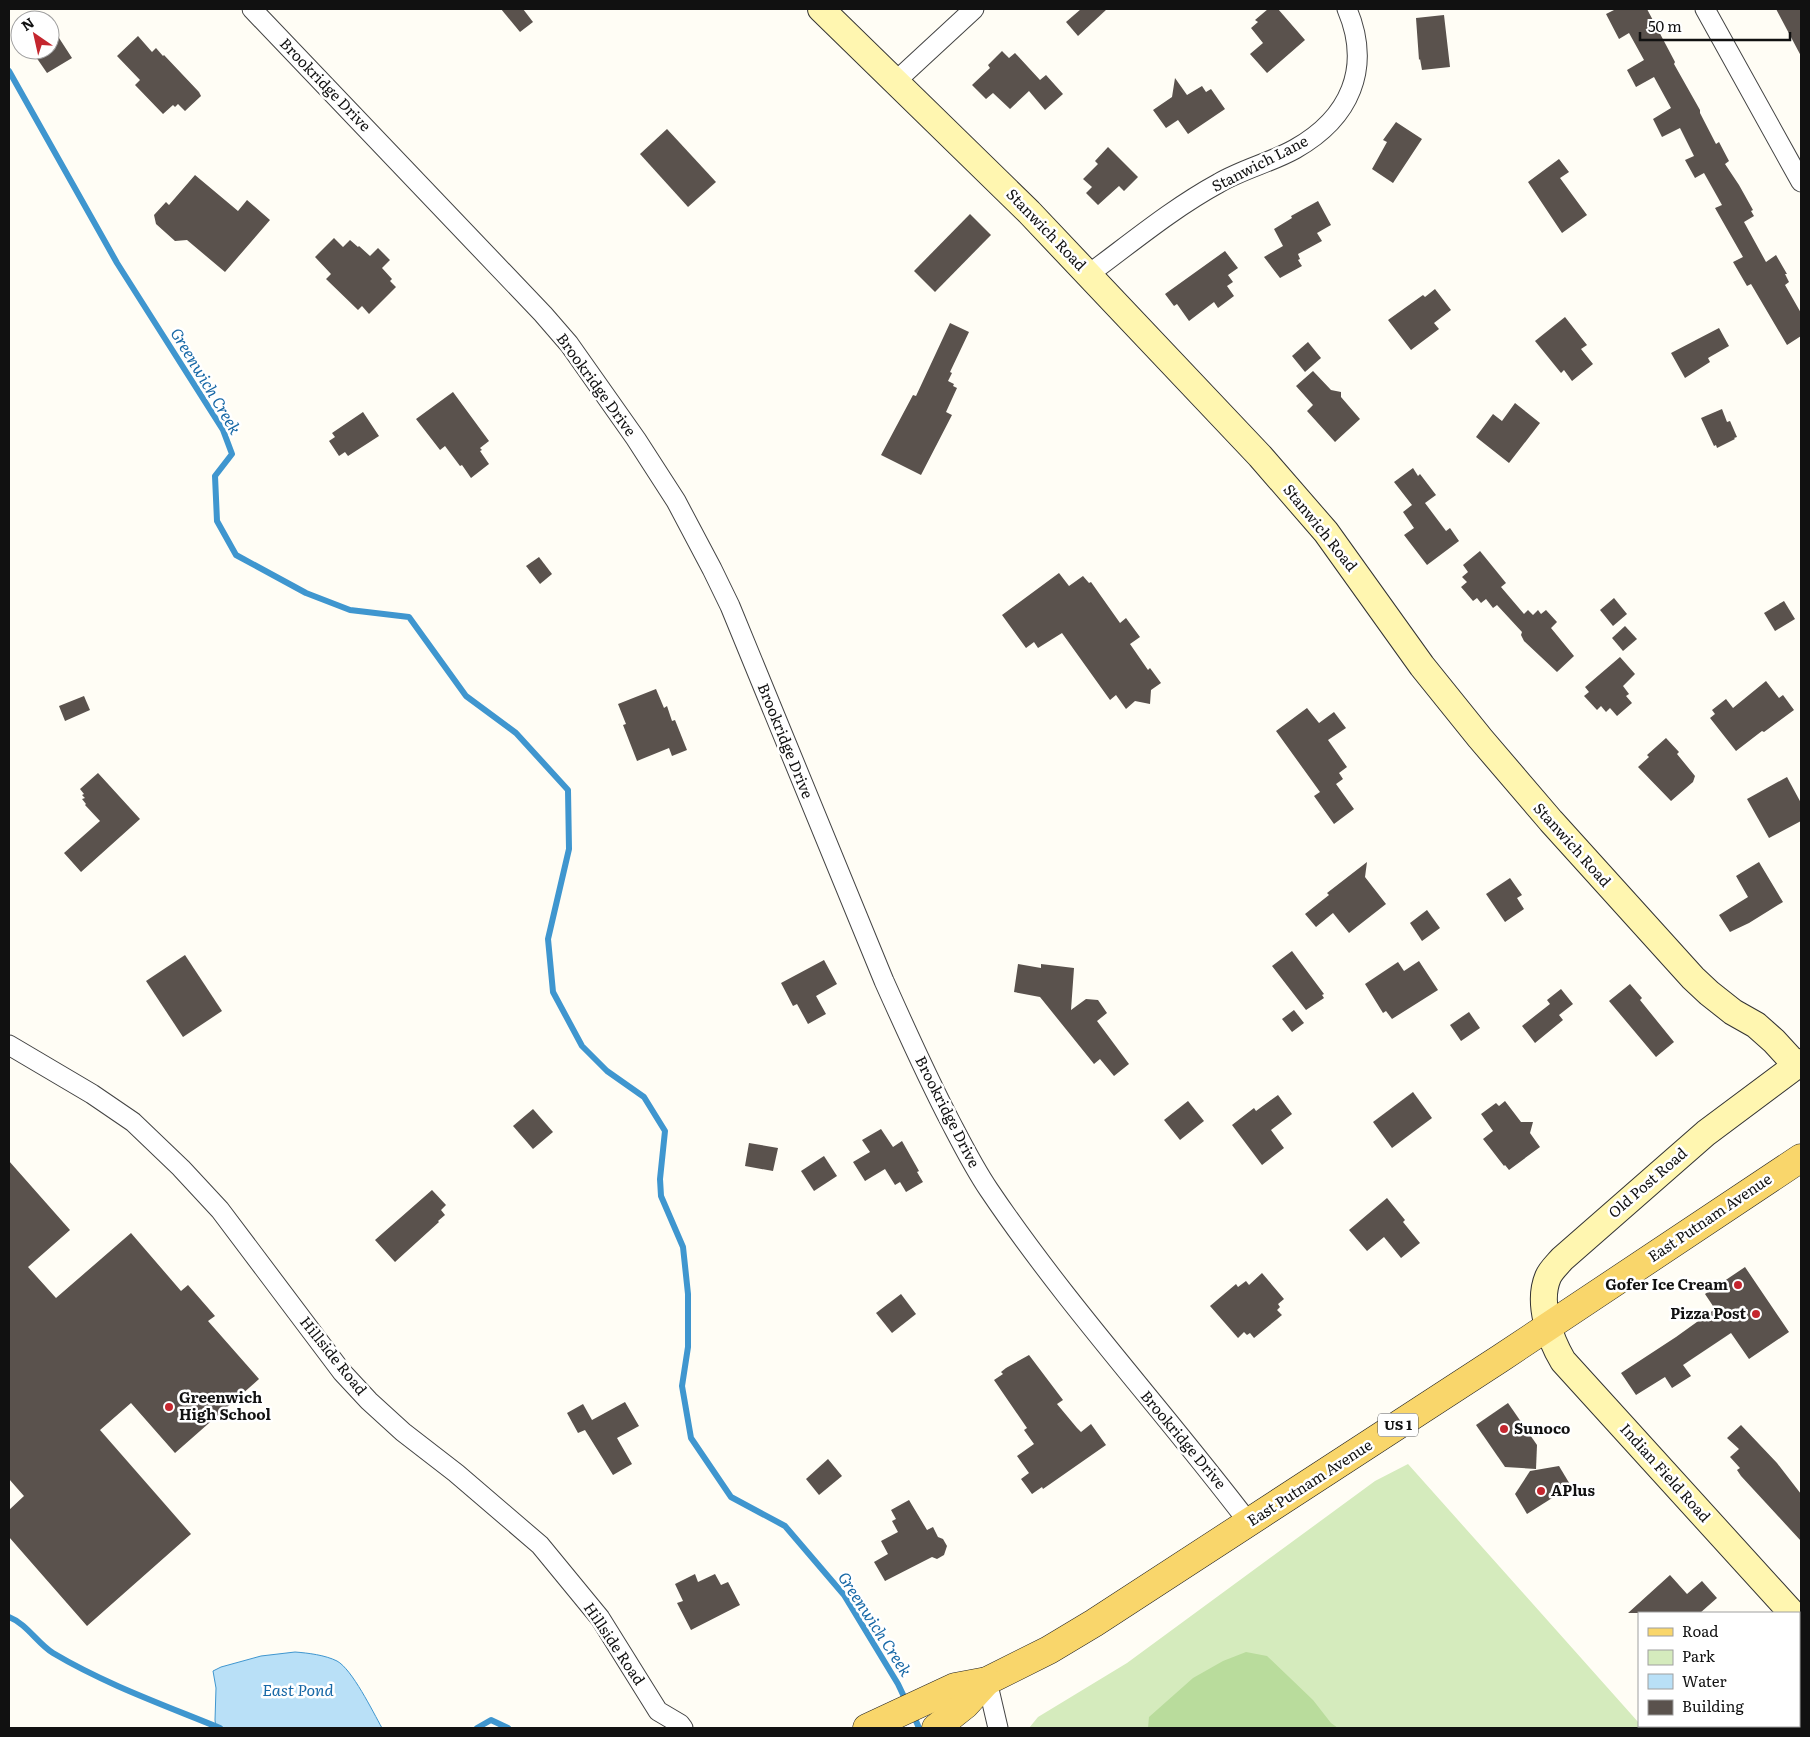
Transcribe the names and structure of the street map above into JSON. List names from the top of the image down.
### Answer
{
  "streets": {
    "main road": ["East Putnam Avenue", "US 1"],
    "street": [
      "Brookridge Drive",
      "Stanwich Lane",
      "Stanwich Road",
      "Old Post Road",
      "Hillside Road",
      "Indian Field Road"
    ]
  },
  "crossings": [
    ["Brookridge Drive", "East Putnam Avenue"],
    ["Stanwich Lane", "Stanwich Road"],
    ["Stanwich Road", "Old Post Road"],
    ["Old Post Road", "East Putnam Avenue"],
    ["Old Post Road", "Indian Field Road"],
    ["East Putnam Avenue", "Indian Field Road"]
  ],
  "water": ["Greenwich Creek", "East Pond"],
  "places": [
    "Gofer Ice Cream",
    "Pizza Post",
    "Greenwich High School",
    "Sunoco",
    "APlus"
  ],
  "legend": [
    "Road",
    "Park",
    "Water",
    "Building"
  ],
  "scale_bar": "50 m",
  "north": "top left"
}
